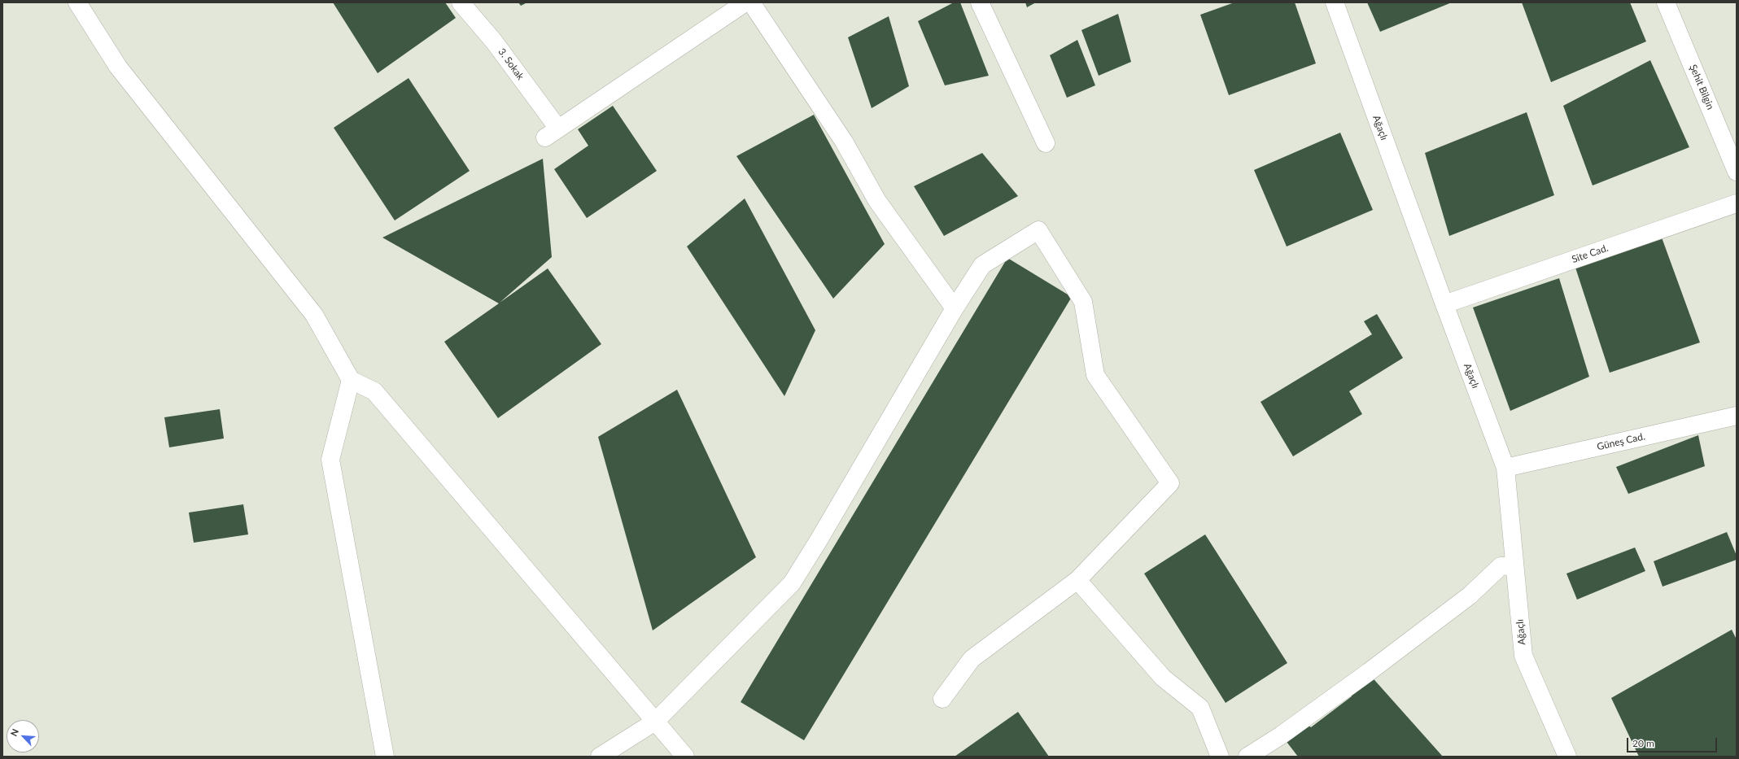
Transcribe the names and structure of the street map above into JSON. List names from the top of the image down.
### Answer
{
  "streets": {
    "street": [
      "3. Sokak",
      "Şehit Bilgin",
      "Ağaçlı",
      "Site Cad.",
      "Güneş Cad."
    ]
  },
  "crossings": [
    ["Ağaçlı", "Site Cad."],
    ["Ağaçlı", "Güneş Cad."]
  ],
  "scale_bar": "20 m",
  "north": "top left"
}
